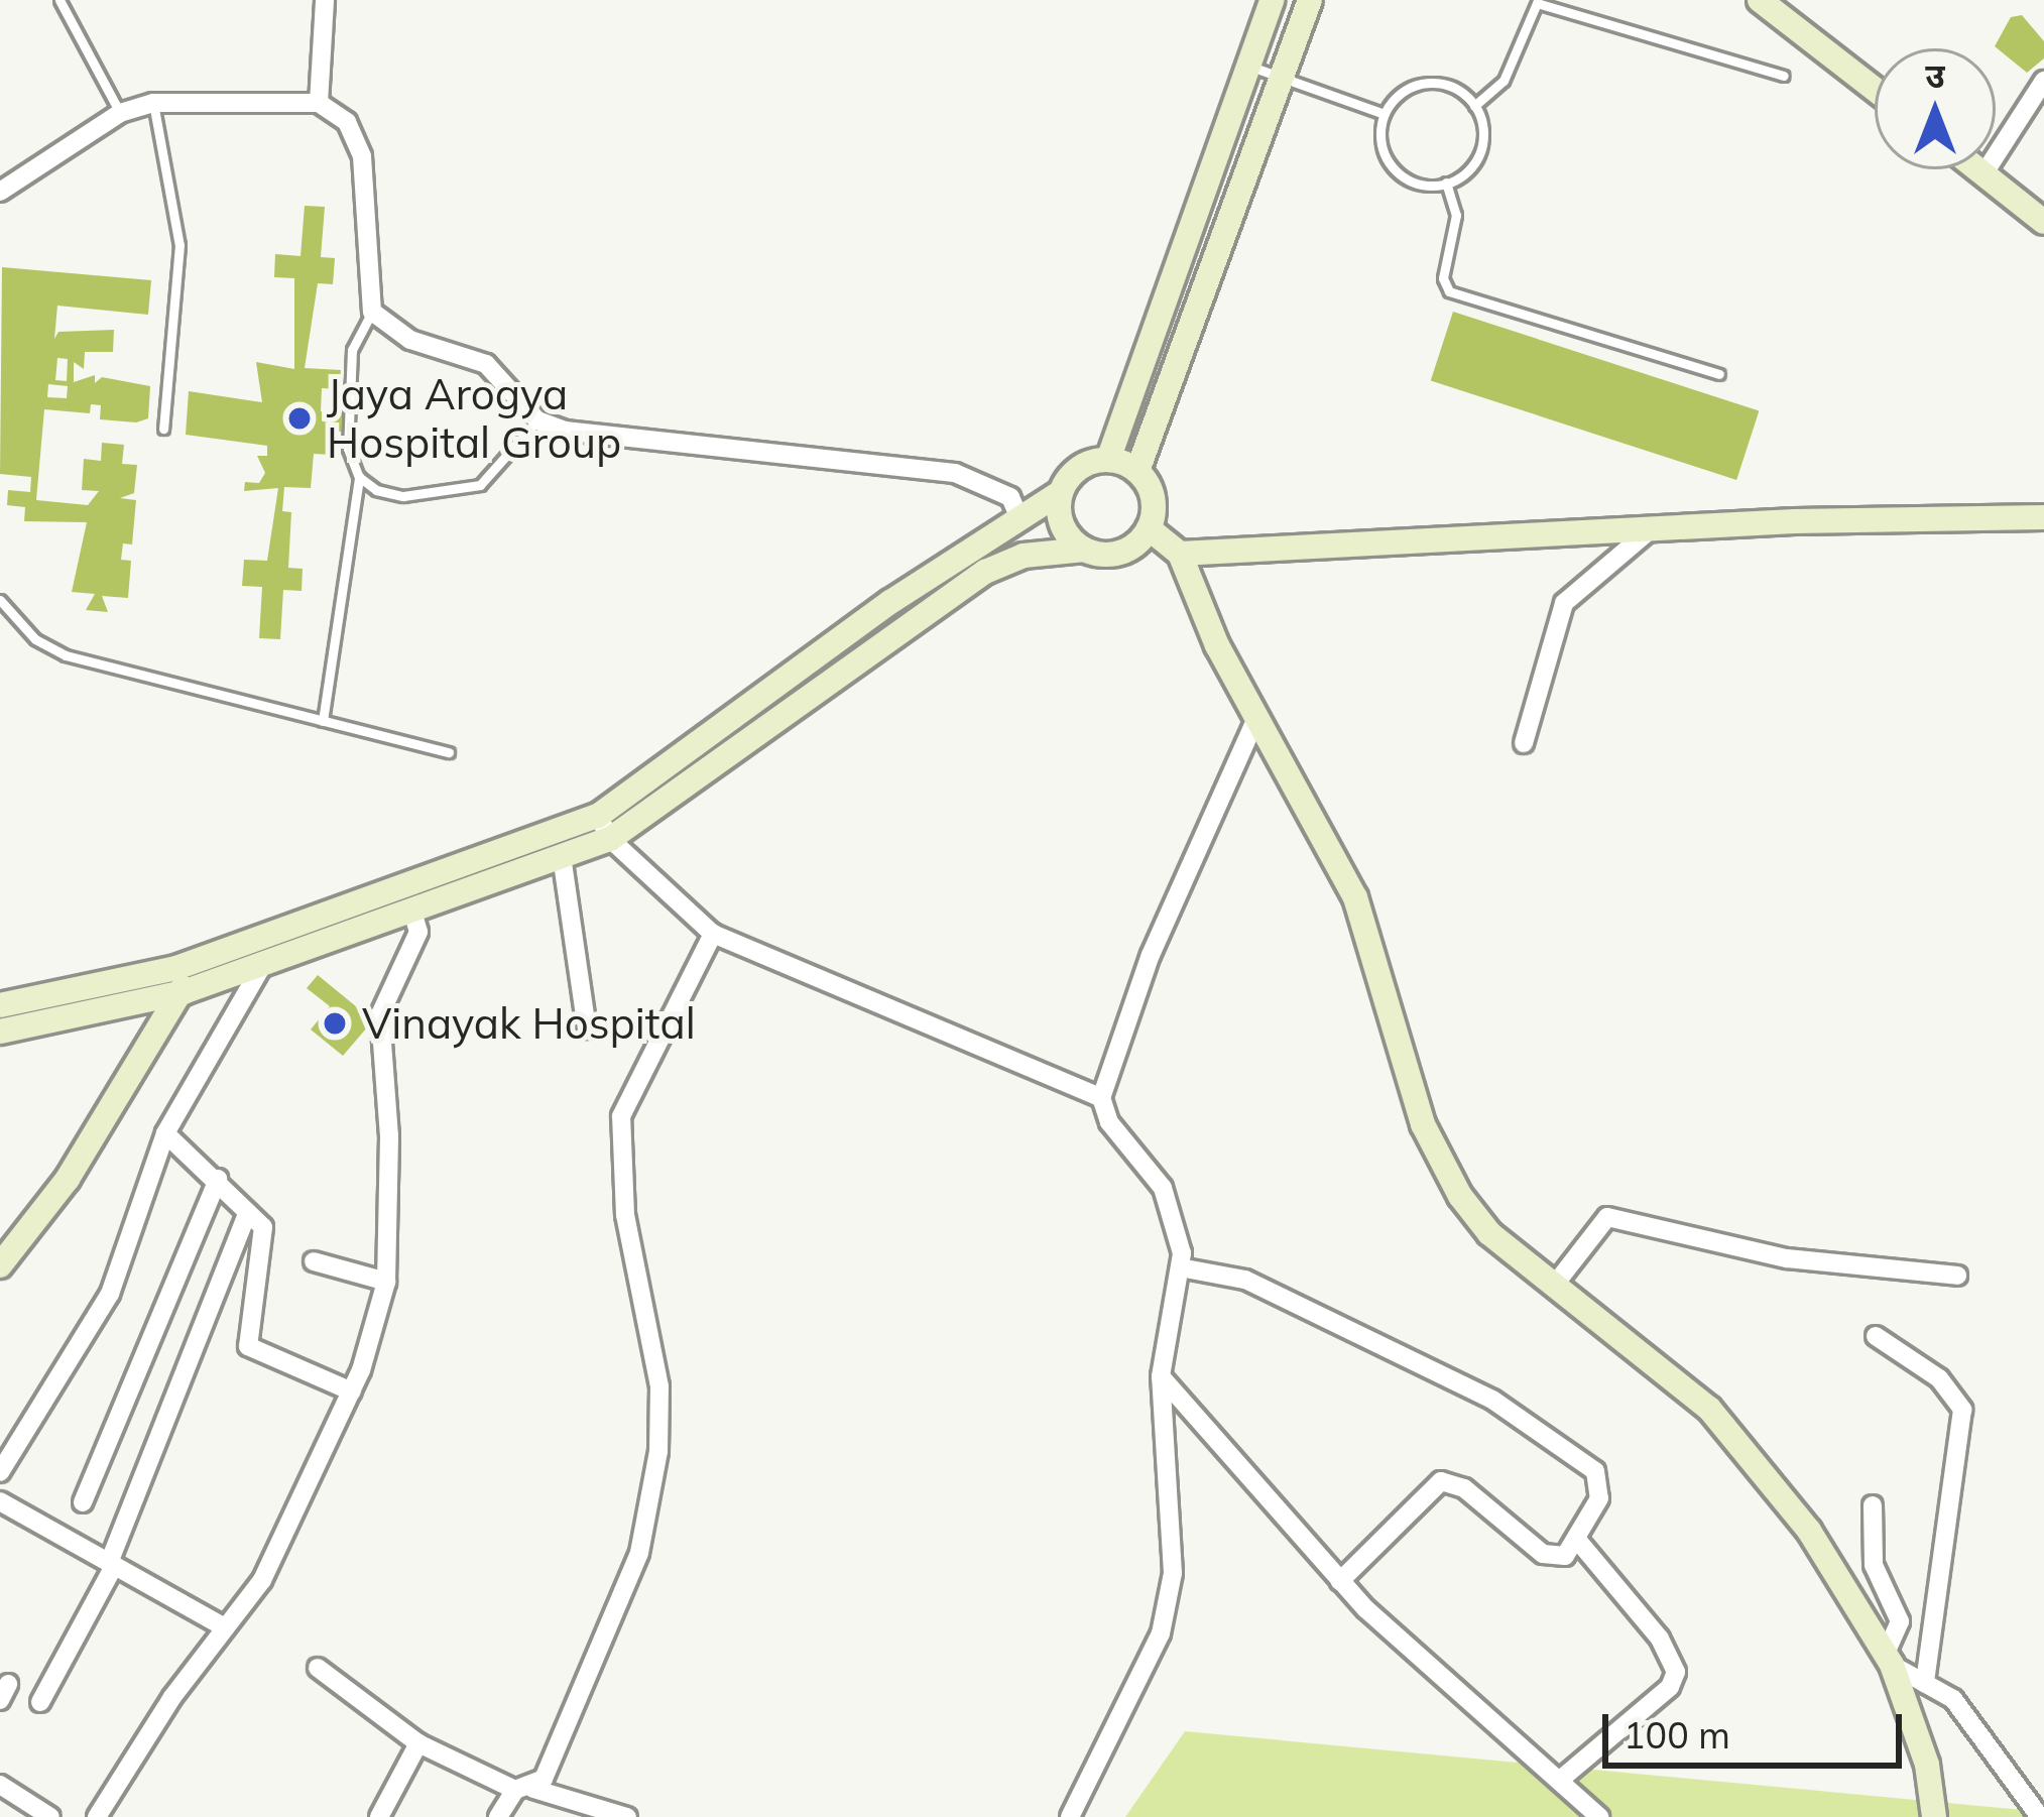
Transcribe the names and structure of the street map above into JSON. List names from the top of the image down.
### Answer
{
  "places": ["Jaya Arogya Hospital Group", "Vinayak Hospital"],
  "scale_bar": "100 m",
  "north": "top"
}
